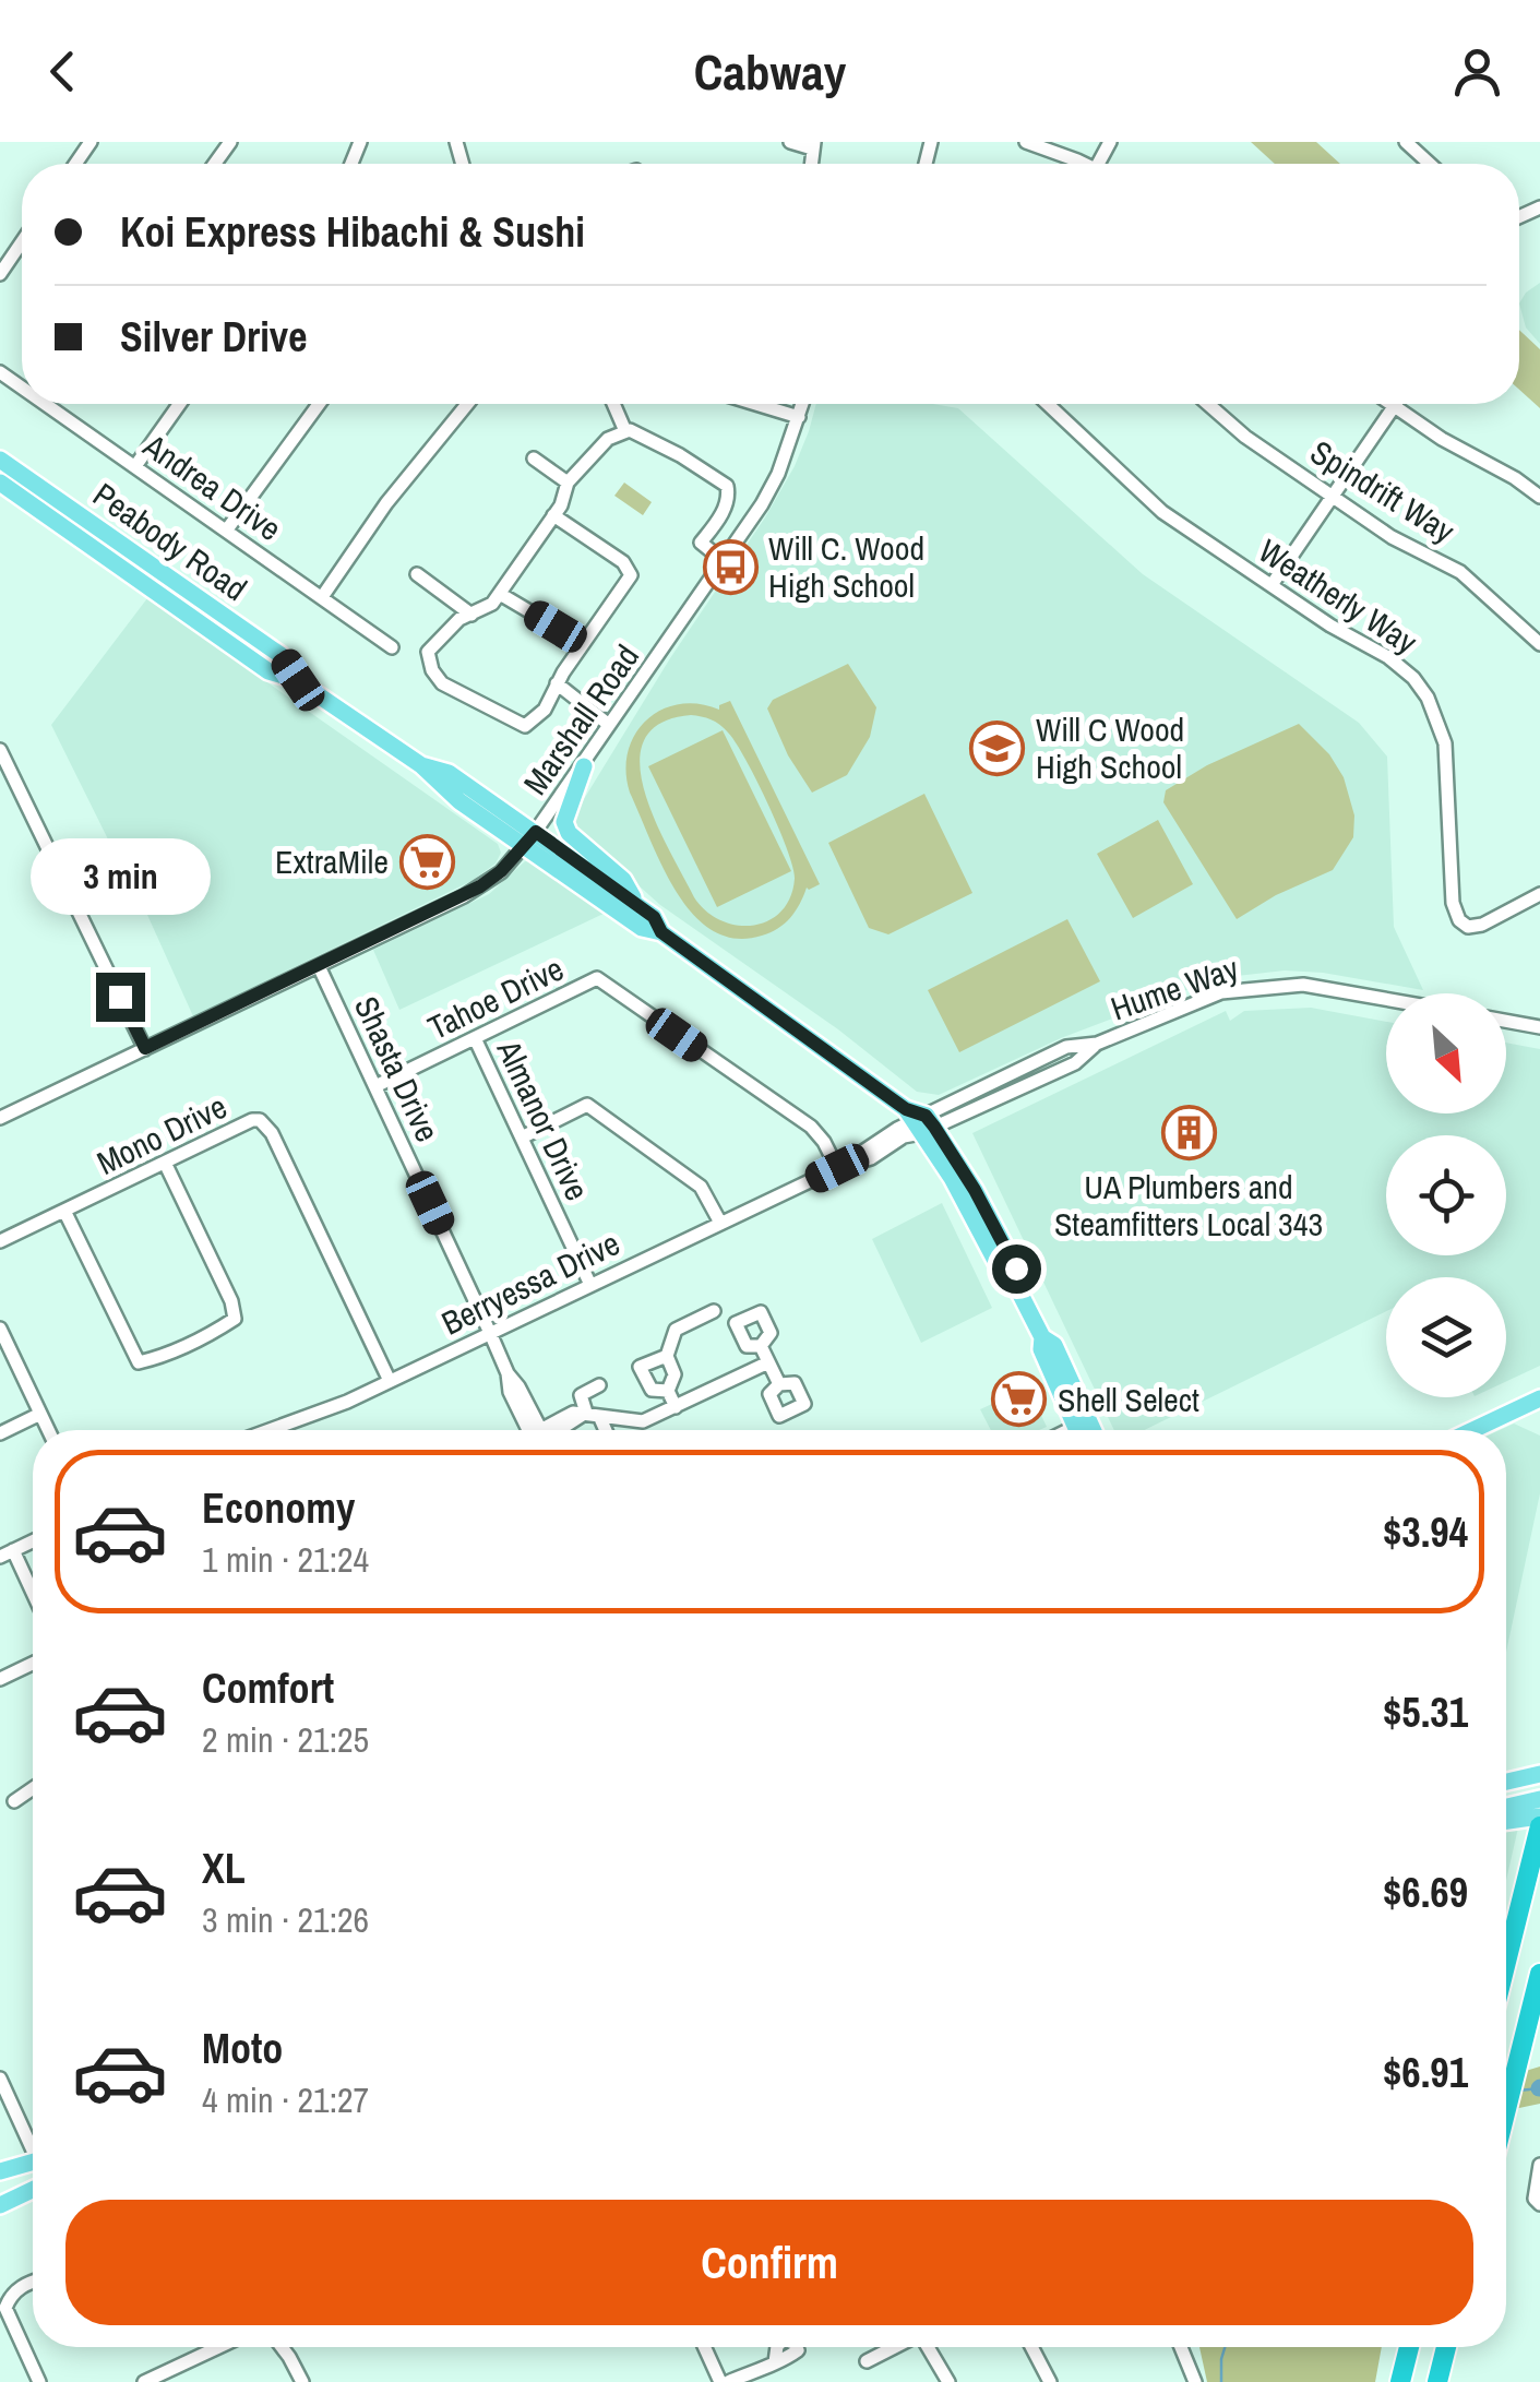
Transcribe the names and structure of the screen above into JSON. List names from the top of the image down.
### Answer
{
  "streets": {
    "main road": ["Peabody Road"],
    "street": [
      "Andrea Drive",
      "Spindrift Way",
      "Weatherly Way",
      "Marshall Road",
      "Hume Way",
      "Tahoe Drive",
      "Shasta Drive",
      "Almanor Drive",
      "Mono Drive",
      "Berryessa Drive"
    ]
  },
  "crossings": [
    ["Peabody Road", "Marshall Road"],
    ["Peabody Road", "Hume Way"],
    ["Marshall Road", "Shasta Drive"],
    ["Hume Way", "Berryessa Drive"],
    ["Tahoe Drive", "Shasta Drive"],
    ["Tahoe Drive", "Almanor Drive"],
    ["Tahoe Drive", "Berryessa Drive"],
    ["Shasta Drive", "Berryessa Drive"],
    ["Almanor Drive", "Berryessa Drive"],
    ["Mono Drive", "Berryessa Drive"]
  ],
  "places": {
    "bus stop": ["Will C. Wood High School"],
    "school or university": ["Will C Wood High School"],
    "supermarket": ["ExtraMile", "Shell Select"],
    "building": ["UA Plumbers and Steamfitters Local 343"]
  },
  "north": "bottom right",
  "page": {
    "header": "Cabway",
    "banner": ["Koi Express Hibachi & Sushi", "Silver Drive"],
    "bubble": "3 min",
    "list": [
      {
        "name": "Economy",
        "note": "1 min · 21:24",
        "value": "$3.94"
      },
      {
        "name": "Comfort",
        "note": "2 min · 21:25",
        "value": "$5.31"
      },
      {
        "name": "XL",
        "note": "3 min · 21:26",
        "value": "$6.69"
      },
      {
        "name": "Moto",
        "note": "4 min · 21:27",
        "value": "$6.91"
      }
    ],
    "buttons": "Confirm"
  }
}
